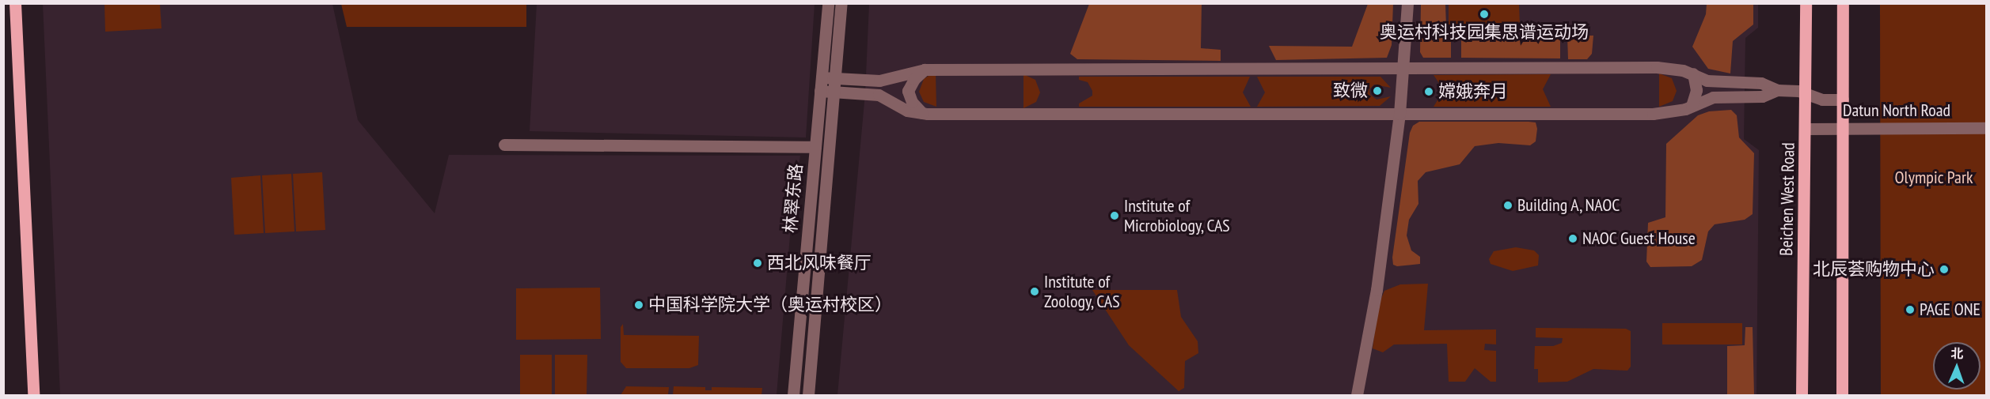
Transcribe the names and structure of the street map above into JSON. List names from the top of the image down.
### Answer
{
  "streets": {
    "main road": ["Beichen West Road"],
    "street": ["Datun North Road", "林翠东路"]
  },
  "crossings": [
    ["Datun North Road", "Beichen West Road"]
  ],
  "parks": ["Olympic Park"],
  "places": [
    "奥运村科技园集思谱运动场",
    "致微",
    "嫦娥奔月",
    "Building A, NAOC",
    "Institute of Microbiology, CAS",
    "NAOC Guest House",
    "西北风味餐厅",
    "北辰荟购物中心",
    "Institute of Zoology, CAS",
    "中国科学院大学（奥运村校区）",
    "PAGE ONE"
  ],
  "north": "top"
}
